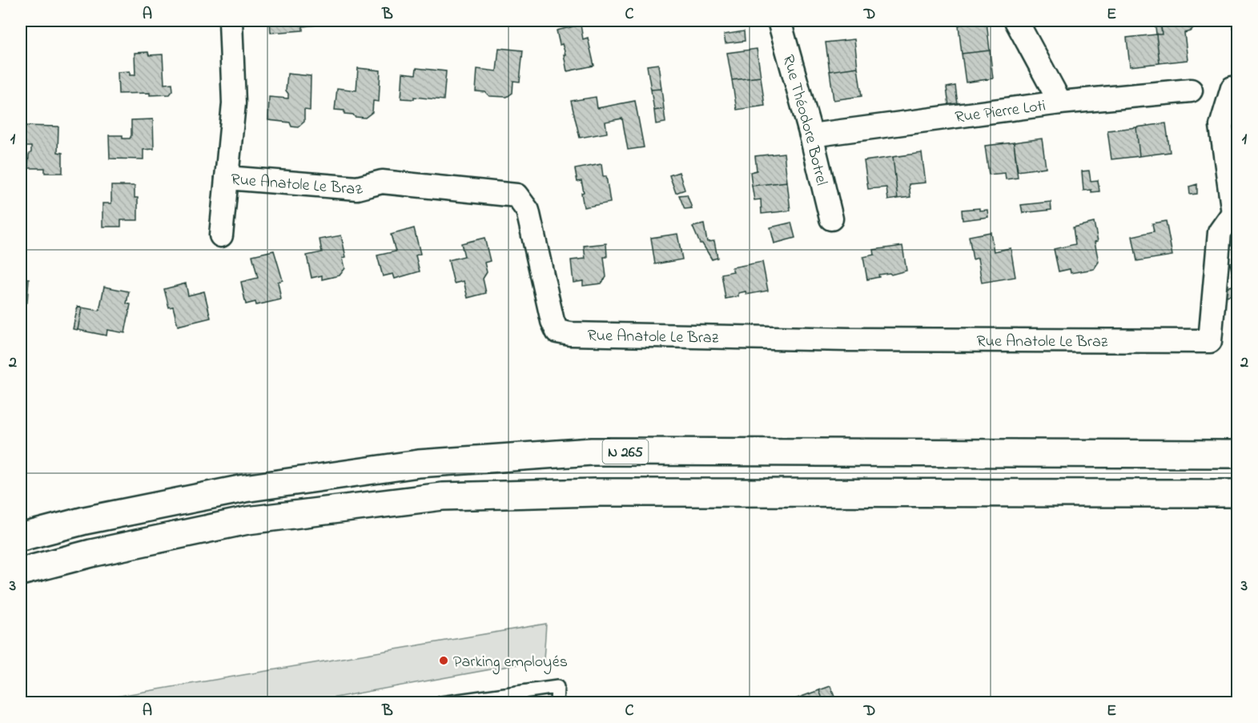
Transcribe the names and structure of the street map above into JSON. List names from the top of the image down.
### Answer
{
  "streets": {
    "highway": ["N 265"],
    "street": ["Rue Pierre Loti", "Rue Théodore Botrel", "Rue Anatole Le Braz"]
  },
  "crossings": [
    ["Rue Pierre Loti", "Rue Théodore Botrel"]
  ],
  "places": ["Parking employés"],
  "grid": {
    "columns": [
      "A",
      "B",
      "C",
      "D",
      "E"
    ],
    "rows": ["1", "2", "3"]
  }
}
